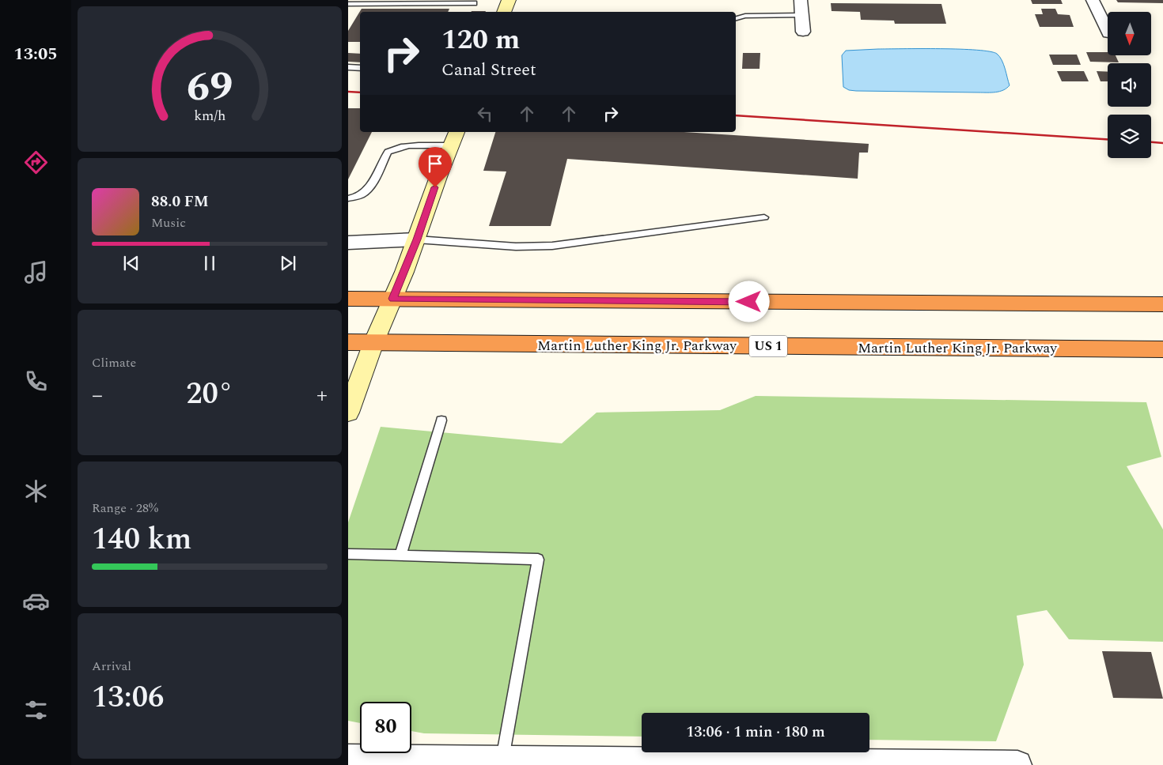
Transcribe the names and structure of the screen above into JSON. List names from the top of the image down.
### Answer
{
  "streets": {
    "highway": ["Martin Luther King Jr. Parkway", "US 1"]
  },
  "north": "bottom",
  "page": {
    "tabs": "13:05",
    "turn": ["120 m", "Canal Street"],
    "song": ["88.0 FM", "Music"],
    "tile": [
      "Climate",
      ["Range · 28%", "140 km"],
      ["Arrival", "13:06"]
    ],
    "heat": ["−", "20°", "+"],
    "limit": "80",
    "trip": "13:06 · 1 min · 180 m",
    "gauge": ["69", "km/h"]
  }
}
